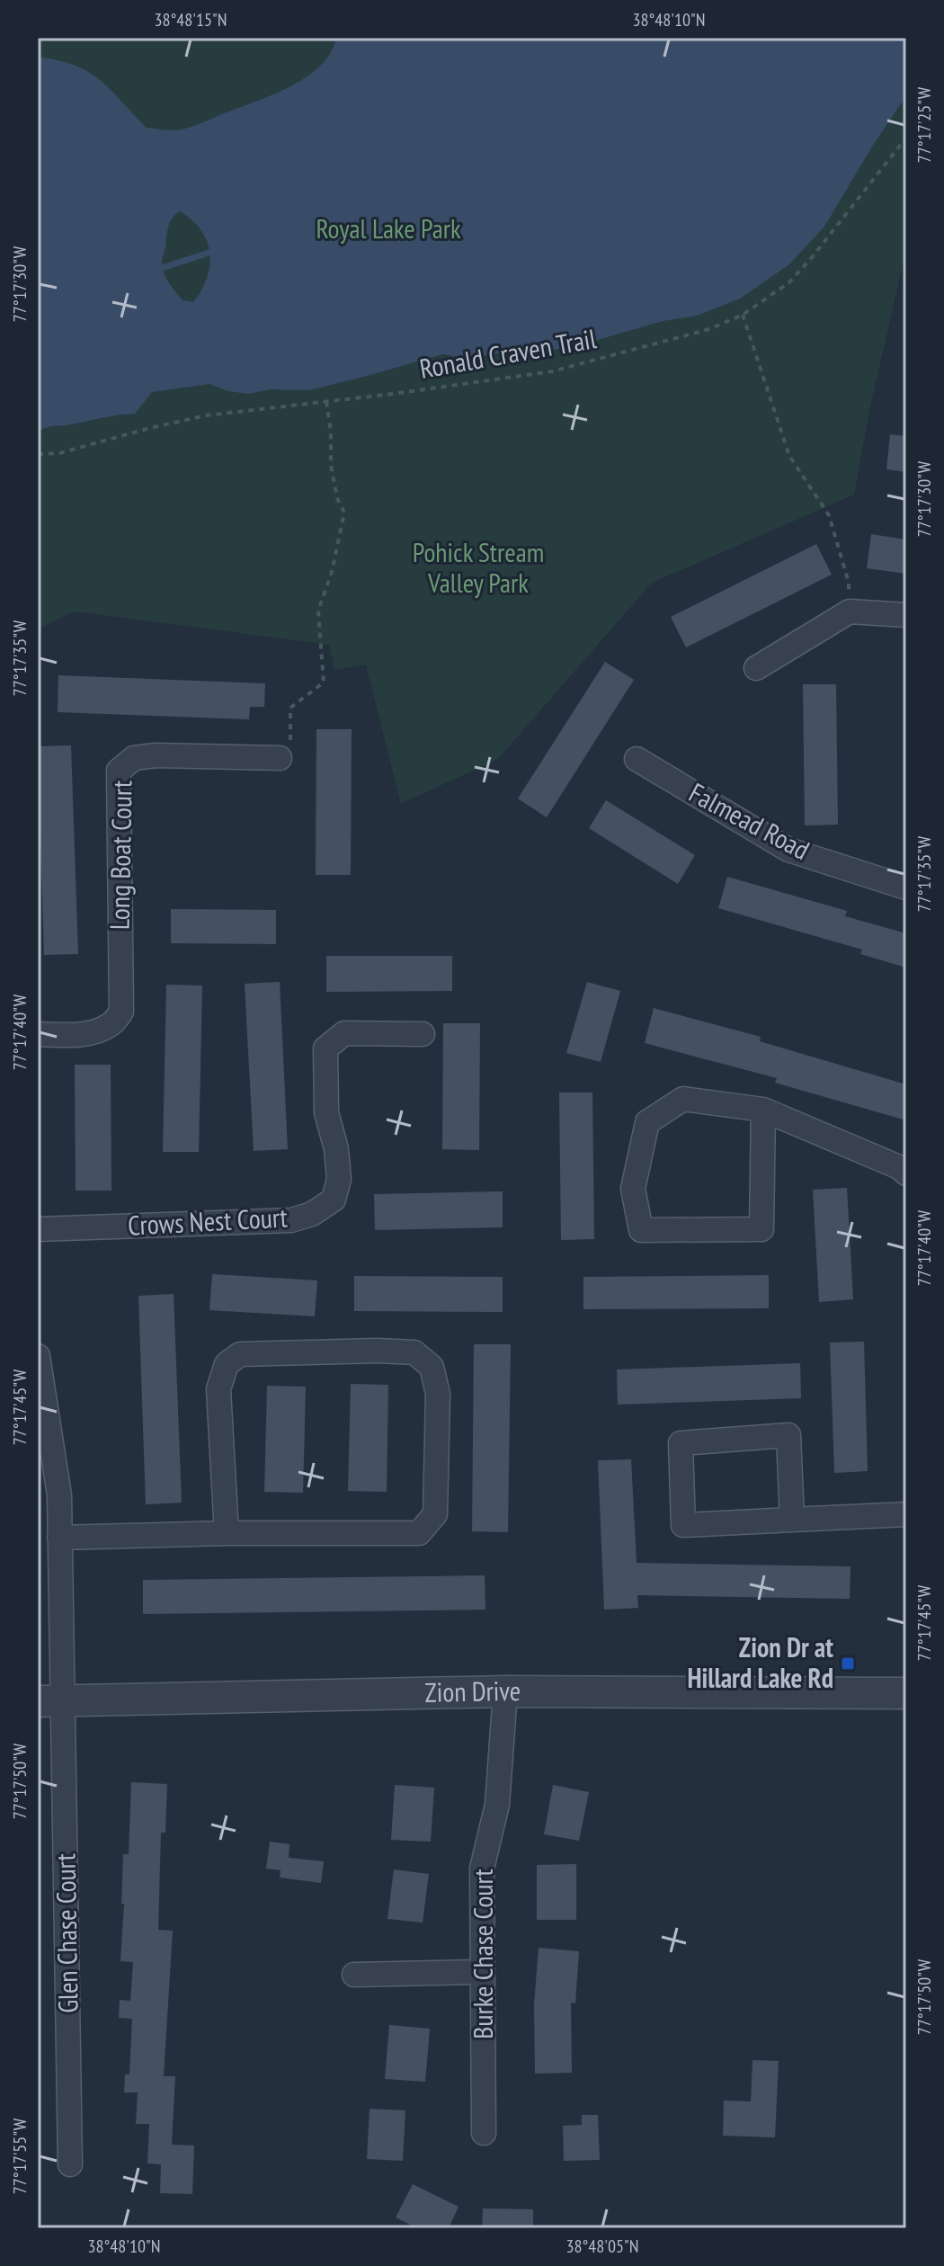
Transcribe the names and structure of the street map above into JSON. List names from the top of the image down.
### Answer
{
  "streets": {
    "street": [
      "Falmead Road",
      "Long Boat Court",
      "Crows Nest Court",
      "Zion Drive",
      "Glen Chase Court",
      "Burke Chase Court"
    ],
    "path": ["Ronald Craven Trail"]
  },
  "crossings": [
    ["Zion Drive", "Glen Chase Court"],
    ["Zion Drive", "Burke Chase Court"]
  ],
  "parks": ["Royal Lake Park", "Pohick Stream Valley Park"],
  "places": {
    "transit": ["Zion Dr at Hillard Lake Rd"]
  },
  "coordinates": [
    "38°48'15\"N",
    "38°48'10\"N",
    "77°17'25\"W",
    "77°17'30\"W",
    "77°17'35\"W",
    "77°17'40\"W",
    "77°17'45\"W",
    "77°17'50\"W",
    "77°17'55\"W",
    "38°48'05\"N"
  ]
}
